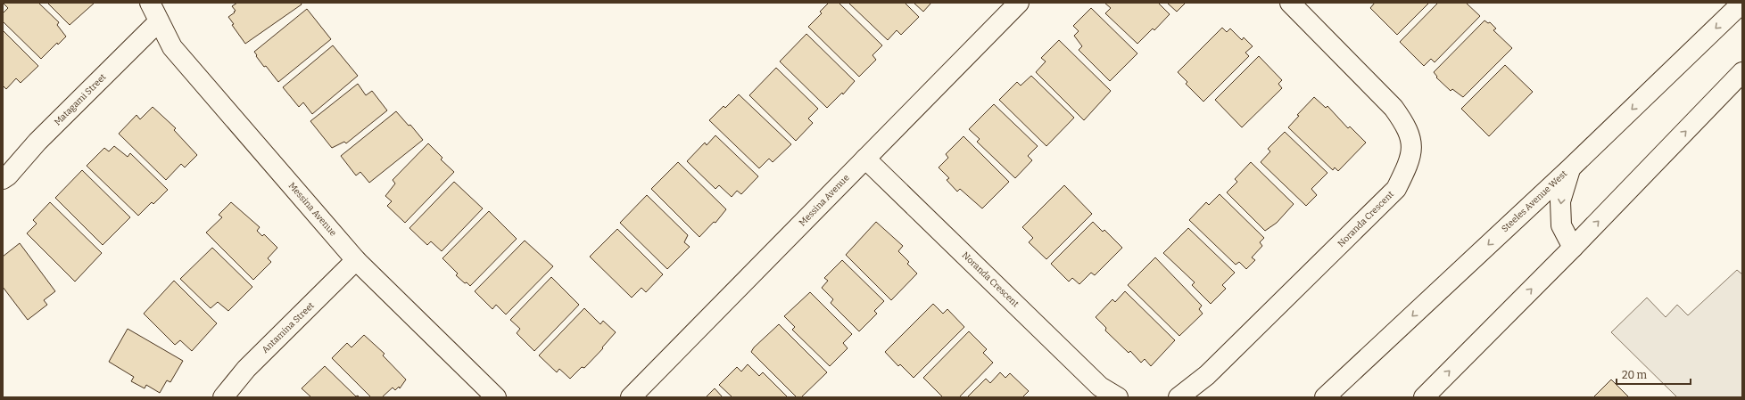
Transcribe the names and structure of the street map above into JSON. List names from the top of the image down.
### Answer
{
  "streets": {
    "street": [
      "Matagami Street",
      "Messina Avenue",
      "Steeles Avenue West",
      "Noranda Crescent",
      "Antamina Street"
    ]
  },
  "crossings": [
    ["Matagami Street", "Messina Avenue"],
    ["Messina Avenue", "Noranda Crescent"],
    ["Messina Avenue", "Antamina Street"]
  ],
  "scale_bar": "20 m"
}
